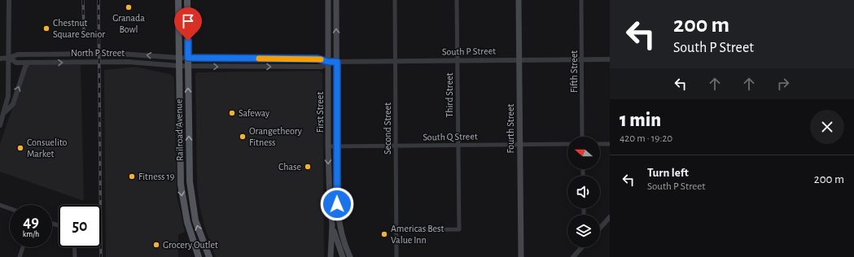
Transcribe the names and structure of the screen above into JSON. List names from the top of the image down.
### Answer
{
  "streets": {
    "main road": ["First Street", "Fourth Street", "Railroad Avenue"],
    "street": [
      "South P Street",
      "North P Street",
      "Fifth Street",
      "Third Street",
      "Second Street",
      "South Q Street"
    ]
  },
  "crossings": [
    ["South P Street", "North P Street"],
    ["South P Street", "Fifth Street"],
    ["South P Street", "Third Street"],
    ["South P Street", "First Street"],
    ["South P Street", "Second Street"],
    ["South P Street", "Fourth Street"],
    ["South P Street", "Railroad Avenue"],
    ["North P Street", "Railroad Avenue"],
    ["Third Street", "Second Street"],
    ["Third Street", "South Q Street"],
    ["First Street", "South Q Street"],
    ["Second Street", "South Q Street"],
    ["Fourth Street", "South Q Street"]
  ],
  "places": [
    "Granada Bowl",
    "Chestnut Square Senior",
    "Safeway",
    "Orangetheory Fitness",
    "Consuelito Market",
    "Chase",
    "Fitness 19",
    "Americas Best Value Inn",
    "Grocery Outlet"
  ],
  "north": "left",
  "page": {
    "turn": ["200 m", "South P Street"],
    "heading": ["1 min", "420 m · 19:20"],
    "list": [
      {
        "name": "Turn left",
        "note": "South P Street",
        "value": "200 m"
      }
    ],
    "speed": "49 km/h",
    "limit": "50"
  }
}
